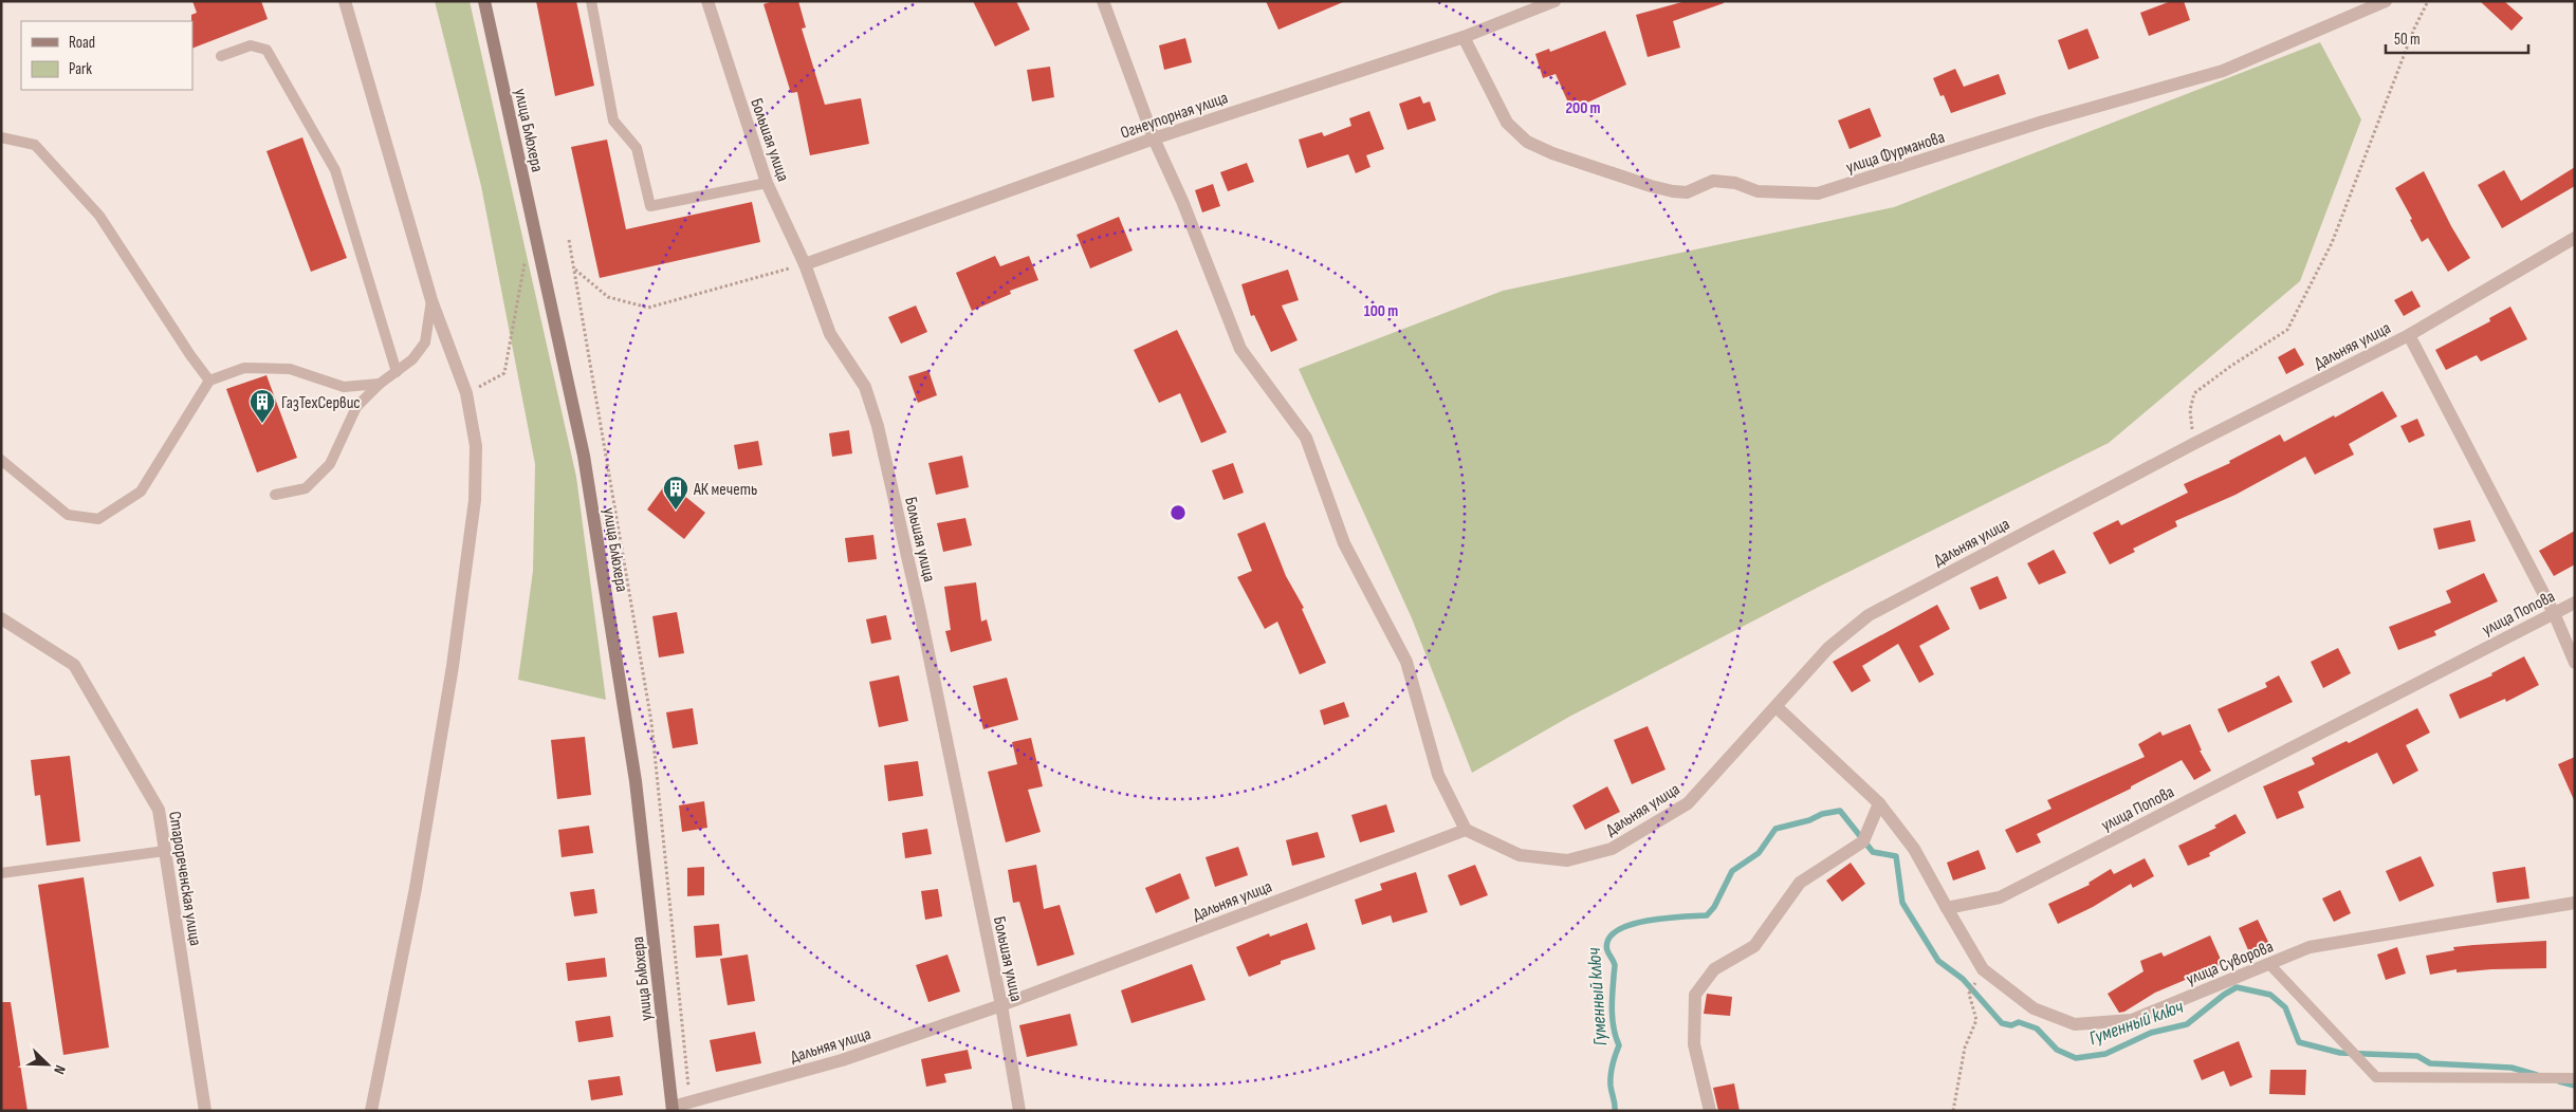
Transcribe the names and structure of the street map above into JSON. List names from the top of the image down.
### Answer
{
  "streets": {
    "main road": ["улица Блюхера"],
    "street": [
      "Огнеупорная улица",
      "Большая улица",
      "улица Фурманова",
      "Дальняя улица",
      "улица Попова",
      "Старореченская улица",
      "улица Суворова"
    ]
  },
  "crossings": [
    ["Огнеупорная улица", "Большая улица"],
    ["Огнеупорная улица", "улица Фурманова"],
    ["улица Блюхера", "Дальняя улица"],
    ["Большая улица", "Дальняя улица"],
    ["улица Попова", "улица Суворова"]
  ],
  "water": ["Гуменный ключ"],
  "places": {
    "building": ["ГазТехСервис", "АК мечеть"]
  },
  "legend": ["Road", "Park"],
  "scale_bar": "50 m",
  "north": "bottom right",
  "rings": ["200 m", "100 m"]
}
